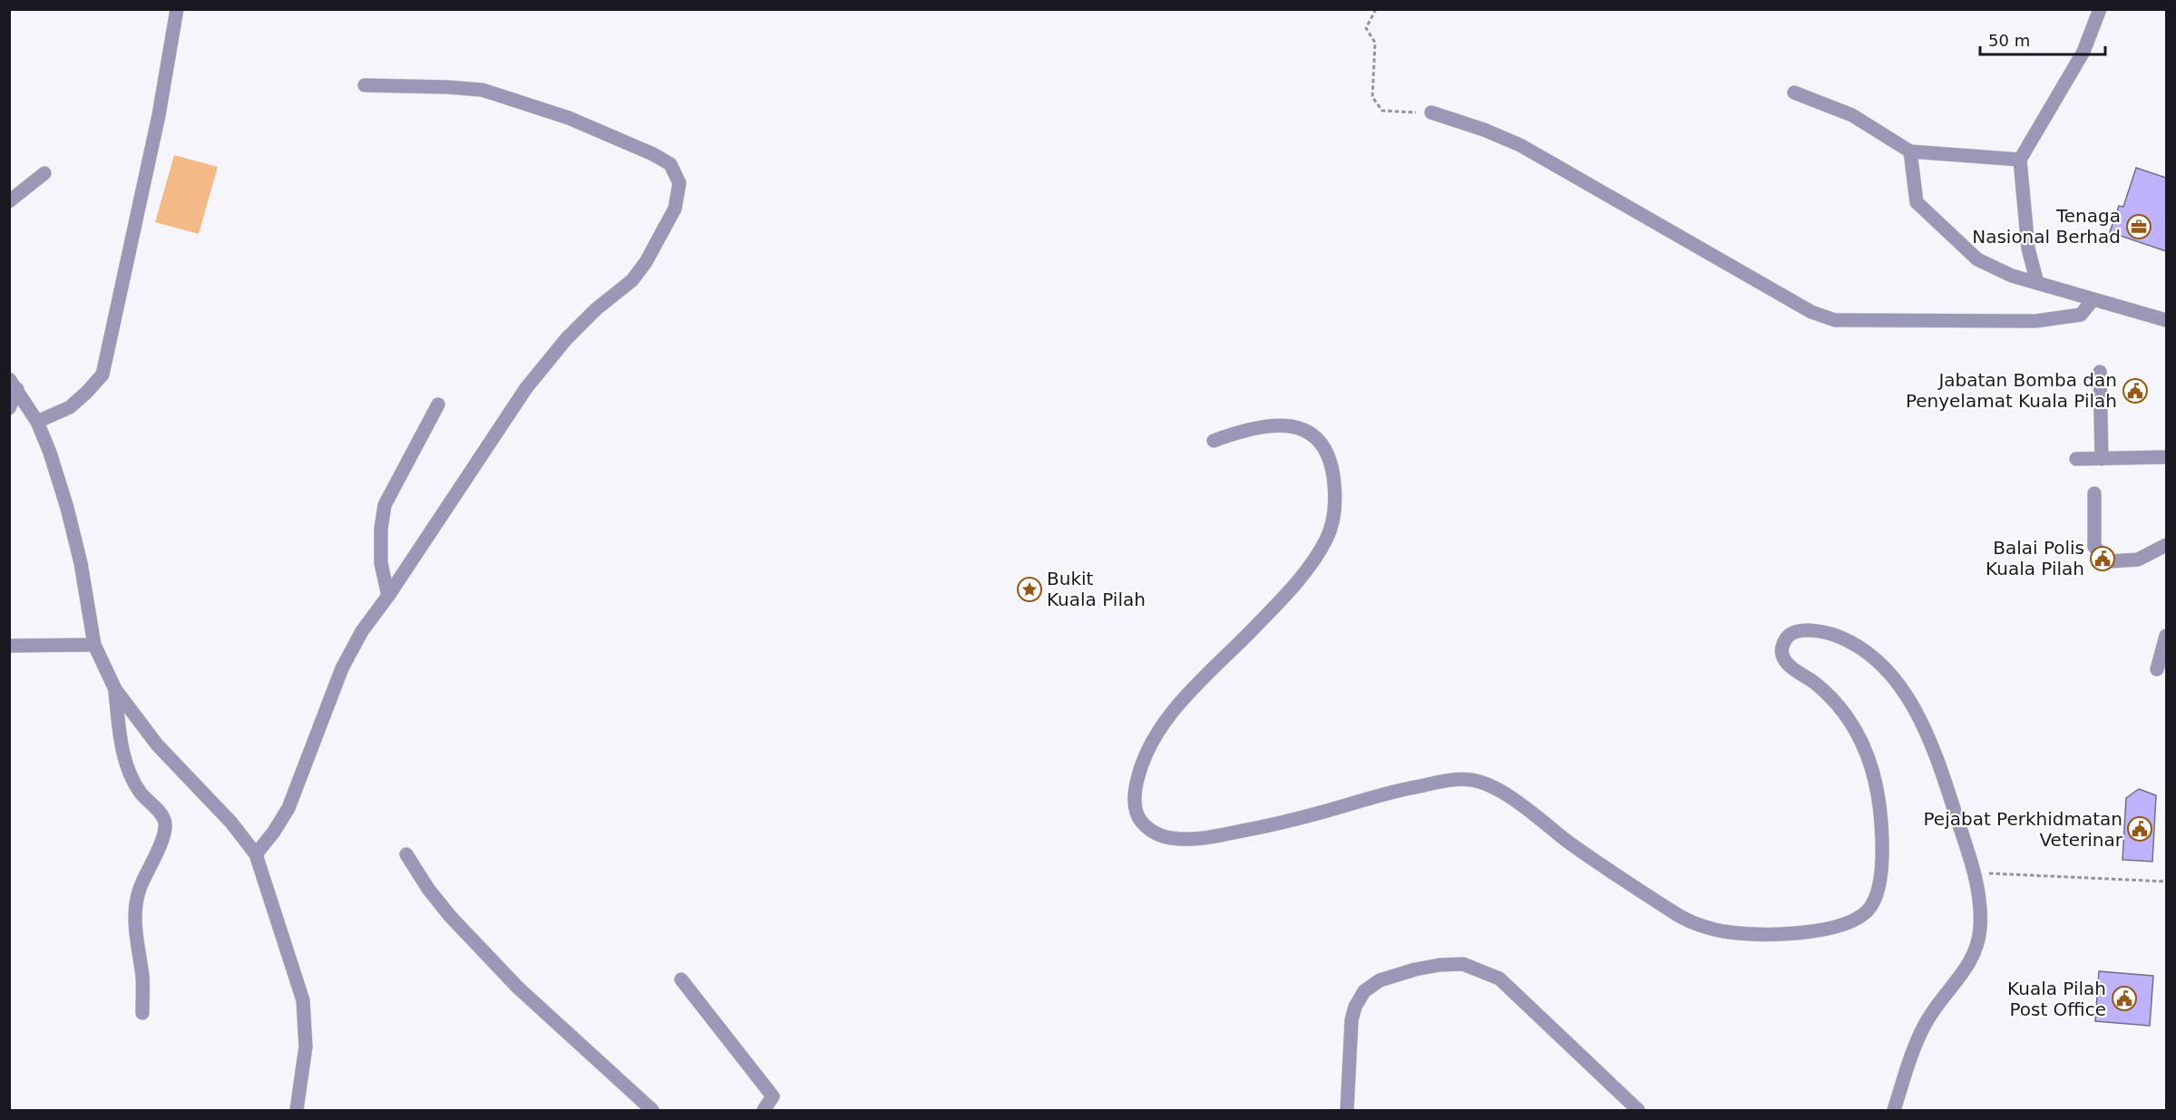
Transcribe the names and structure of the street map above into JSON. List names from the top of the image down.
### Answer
{
  "places": {
    "office": ["Tenaga Nasional Berhad"],
    "public building": [
      "Jabatan Bomba dan Penyelamat Kuala Pilah",
      "Balai Polis Kuala Pilah",
      "Pejabat Perkhidmatan Veterinar",
      "Kuala Pilah Post Office"
    ],
    "place": ["Bukit Kuala Pilah"]
  },
  "scale_bar": "50 m"
}
